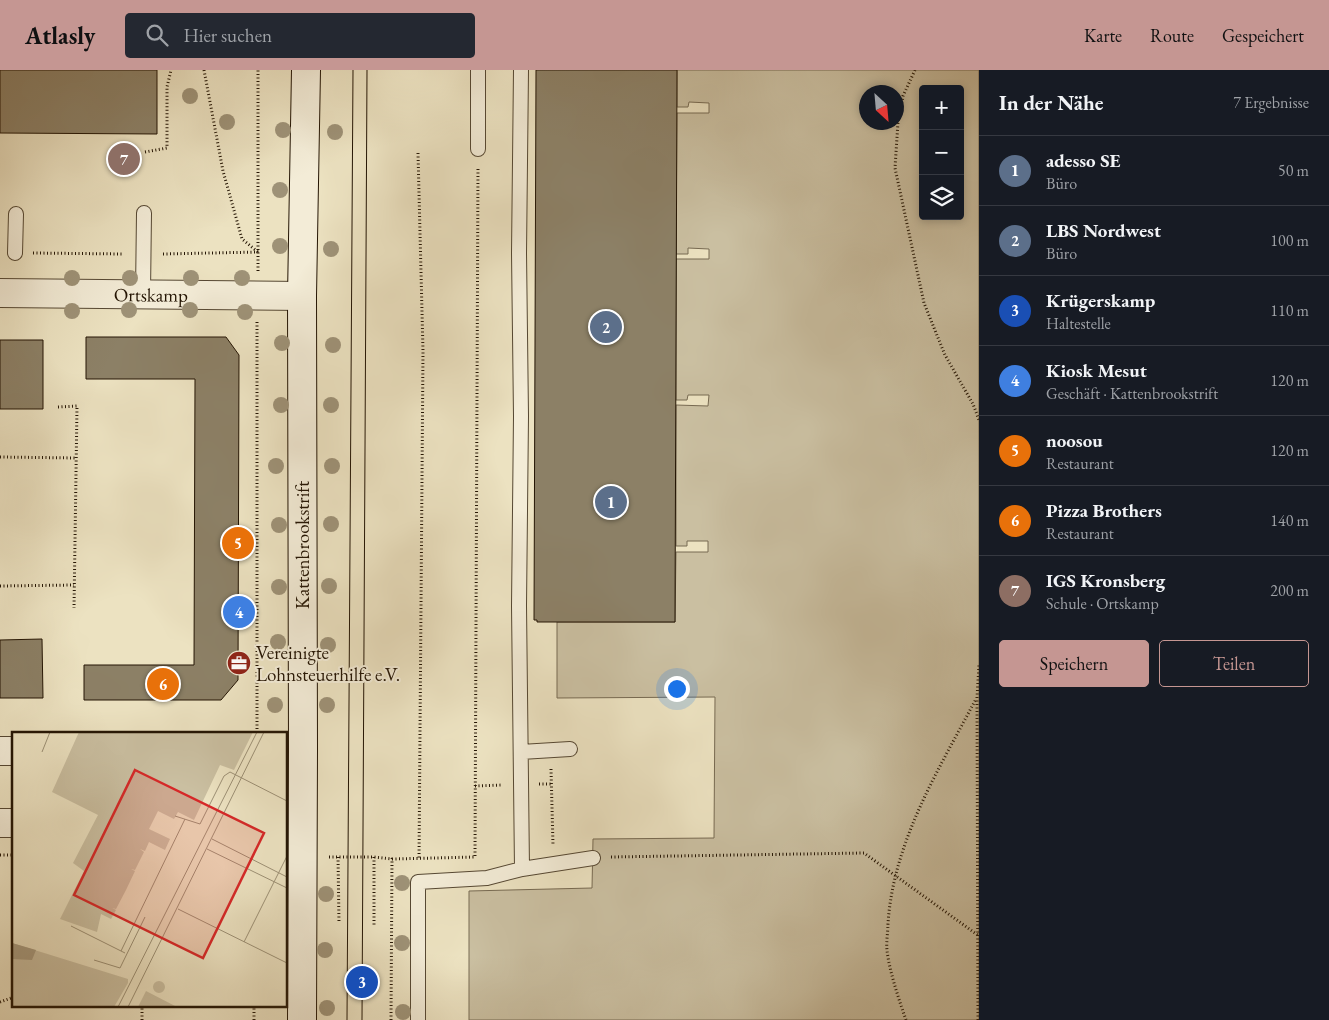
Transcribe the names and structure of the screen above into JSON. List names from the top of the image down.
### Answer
{
  "streets": {
    "main road": ["Ortskamp", "Kattenbrookstrift"]
  },
  "crossings": [
    ["Ortskamp", "Kattenbrookstrift"]
  ],
  "places": {
    "office": ["Vereinigte Lohnsteuerhilfe e.V."]
  },
  "north": "bottom right",
  "page": {
    "header": "Atlasly",
    "search": "Hier suchen",
    "nav": ["Karte", "Route", "Gespeichert"],
    "heading": ["In der Nähe", "7 Ergebnisse"],
    "map_buttons": ["+", "−"],
    "list": [
      {
        "mark": "1",
        "name": "adesso SE",
        "note": "Büro",
        "value": "50 m"
      },
      {
        "mark": "2",
        "name": "LBS Nordwest",
        "note": "Büro",
        "value": "100 m"
      },
      {
        "mark": "3",
        "name": "Krügerskamp",
        "note": "Haltestelle",
        "value": "110 m"
      },
      {
        "mark": "4",
        "name": "Kiosk Mesut",
        "note": "Geschäft · Kattenbrookstrift",
        "value": "120 m"
      },
      {
        "mark": "5",
        "name": "noosou",
        "note": "Restaurant",
        "value": "120 m"
      },
      {
        "mark": "6",
        "name": "Pizza Brothers",
        "note": "Restaurant",
        "value": "140 m"
      },
      {
        "mark": "7",
        "name": "IGS Kronsberg",
        "note": "Schule · Ortskamp",
        "value": "200 m"
      }
    ],
    "pins": [
      "7",
      "2",
      "1",
      "5",
      "4",
      "6",
      "3"
    ],
    "buttons": ["Speichern", "Teilen"]
  }
}
